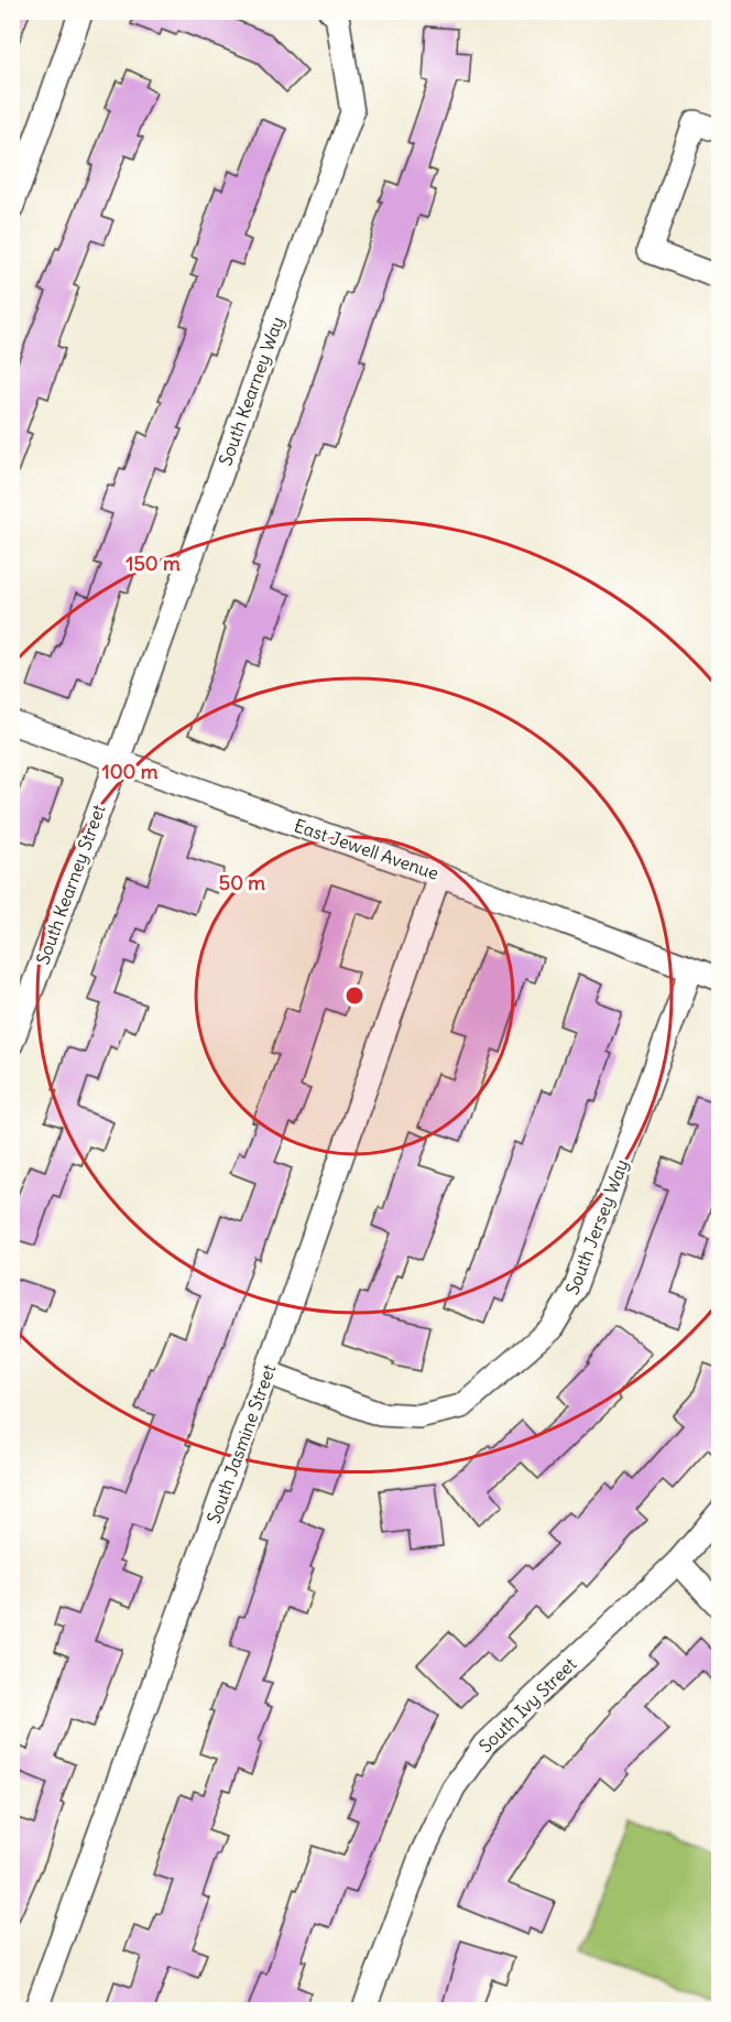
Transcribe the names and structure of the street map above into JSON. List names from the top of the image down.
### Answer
{
  "streets": {
    "street": [
      "South Kearney Way",
      "East Jewell Avenue",
      "South Kearney Street",
      "South Jersey Way",
      "South Jasmine Street",
      "South Ivy Street"
    ]
  },
  "crossings": [
    ["South Kearney Way", "East Jewell Avenue"],
    ["South Kearney Way", "South Kearney Street"],
    ["East Jewell Avenue", "South Kearney Street"],
    ["East Jewell Avenue", "South Jersey Way"],
    ["East Jewell Avenue", "South Jasmine Street"],
    ["South Jersey Way", "South Jasmine Street"]
  ],
  "rings": ["150 m", "100 m", "50 m"]
}
